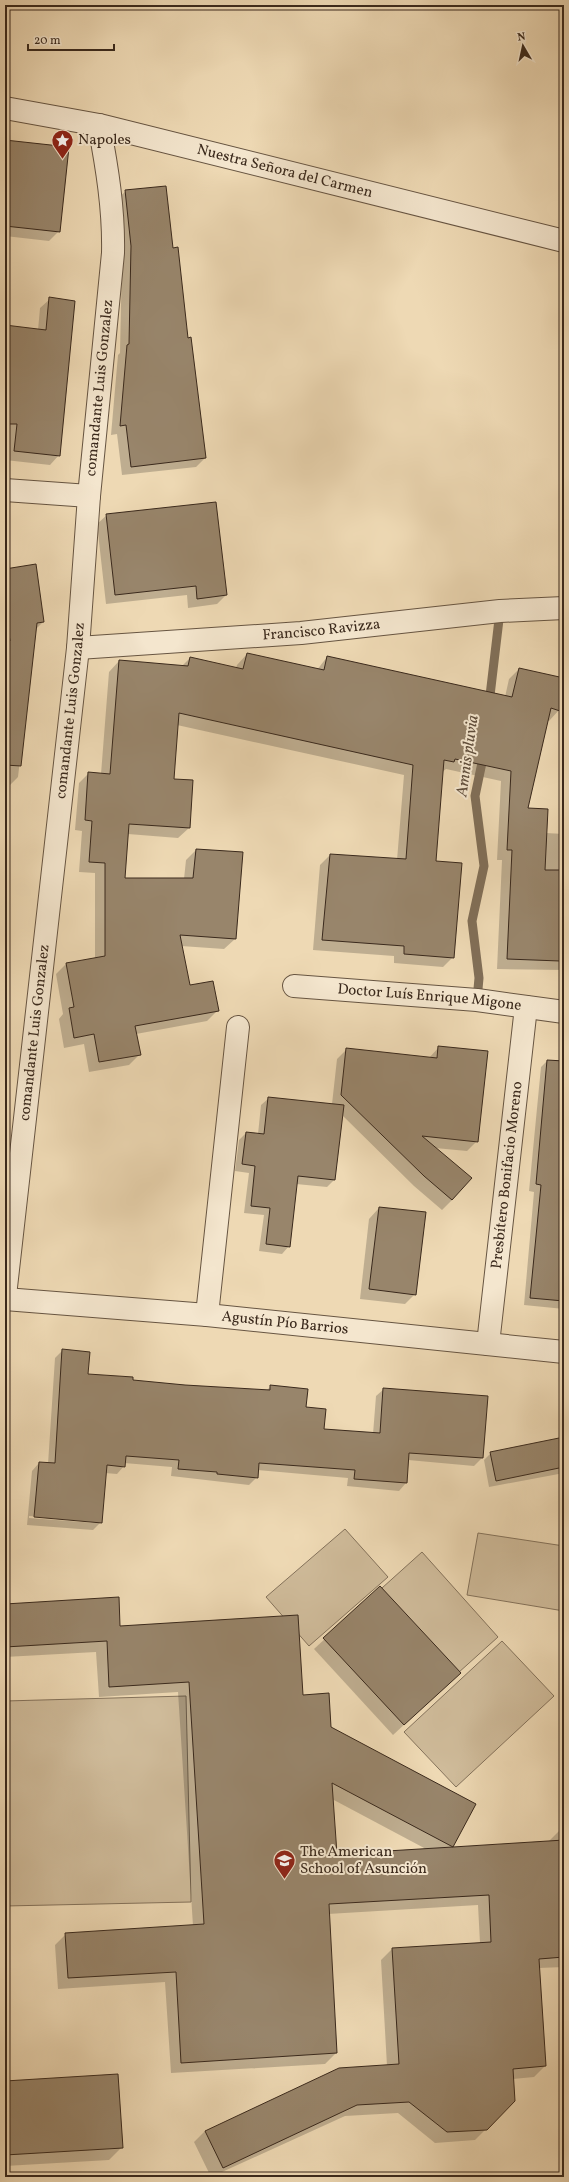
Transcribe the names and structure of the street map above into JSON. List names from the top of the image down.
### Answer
{
  "streets": {
    "street": [
      "Nuestra Señora del Carmen",
      "comandante Luis Gonzalez",
      "Francisco Ravizza",
      "Doctor Luís Enrique Migone",
      "Presbítero Bonifacio Moreno",
      "Agustín Pío Barrios"
    ]
  },
  "crossings": [
    ["Nuestra Señora del Carmen", "comandante Luis Gonzalez"],
    ["comandante Luis Gonzalez", "Francisco Ravizza"],
    ["Doctor Luís Enrique Migone", "Presbítero Bonifacio Moreno"],
    ["Presbítero Bonifacio Moreno", "Agustín Pío Barrios"]
  ],
  "water": ["Amnis pluvia"],
  "places": {
    "place": ["Napoles"],
    "school or university": ["The American School of Asunción"]
  },
  "scale_bar": "20 m",
  "north": "top"
}
